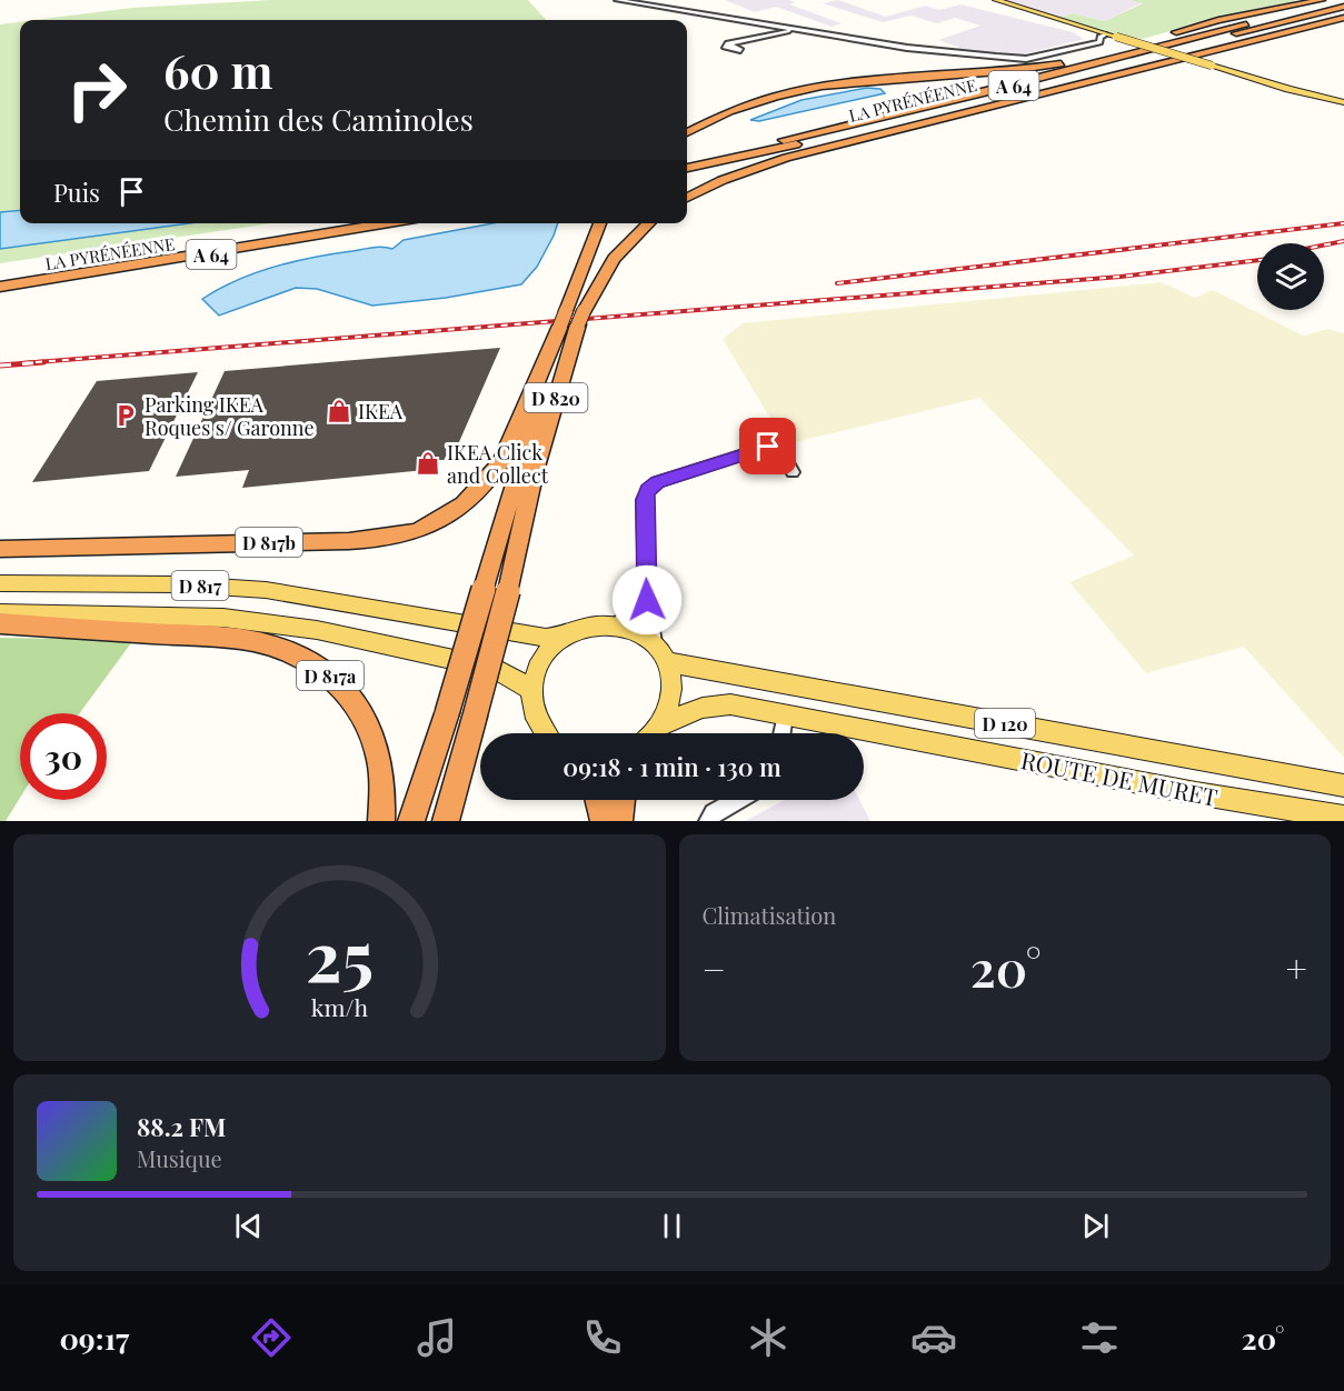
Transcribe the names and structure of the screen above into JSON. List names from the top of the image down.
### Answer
{
  "streets": {
    "highway": [
      "A 64",
      "LA PYRÉNÉENNE",
      "D 820",
      "D 817b",
      "D 817a"
    ],
    "main road": ["D 817", "D 120", "ROUTE DE MURET"]
  },
  "crossings": [
    ["D 820", "D 817b"]
  ],
  "places": {
    "shop": ["IKEA", "IKEA Click and Collect"],
    "parking": ["Parking IKEA Roques s/ Garonne"]
  },
  "page": {
    "turn": ["60 m", "Chemin des Caminoles"],
    "then": "Puis",
    "limit": "30",
    "trip": "09:18 · 1 min · 130 m",
    "tile": "Climatisation",
    "heat": ["−", "20°", "+"],
    "song": ["88.2 FM", "Musique"],
    "tabs": ["09:17", "20°"],
    "gauge": ["25", "km/h"]
  }
}
